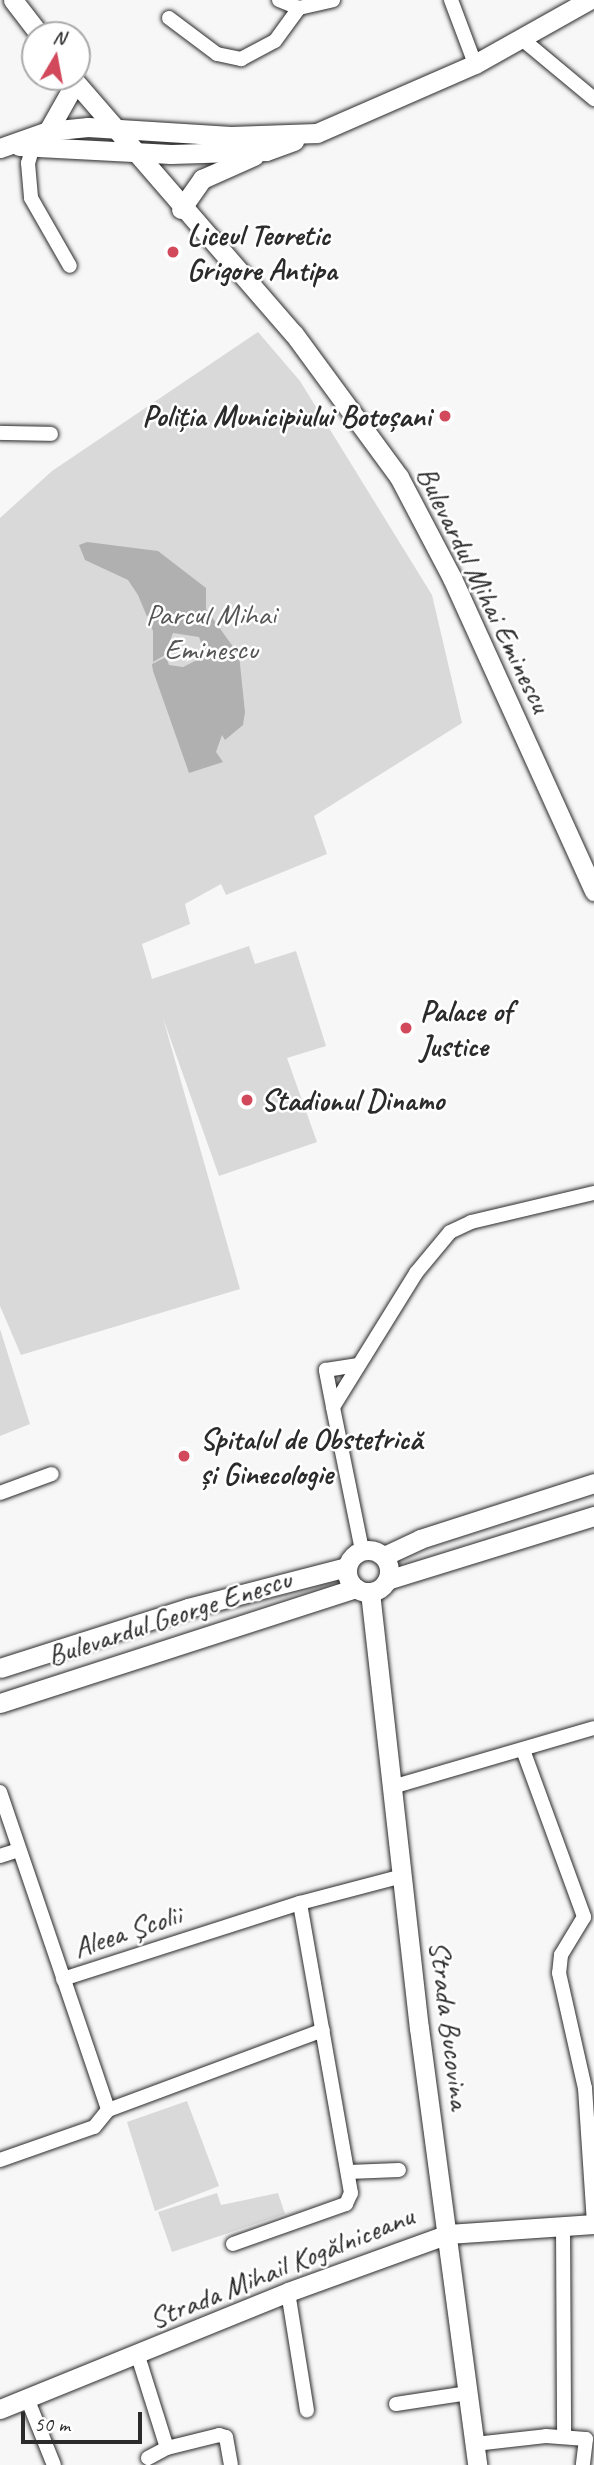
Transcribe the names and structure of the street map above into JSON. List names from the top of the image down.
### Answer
{
  "streets": {
    "main road": [
      "Bulevardul Mihai Eminescu",
      "Bulevardul George Enescu",
      "Strada Bucovina",
      "Strada Mihail Kogălniceanu"
    ],
    "street": ["Aleea Școlii"]
  },
  "crossings": [
    ["Bulevardul George Enescu", "Strada Bucovina"],
    ["Aleea Școlii", "Strada Bucovina"],
    ["Strada Bucovina", "Strada Mihail Kogălniceanu"]
  ],
  "parks": ["Parcul Mihai Eminescu"],
  "places": [
    "Liceul Teoretic Grigore Antipa",
    "Poliția Municipiului Botoșani",
    "Palace of Justice",
    "Stadionul Dinamo",
    "Spitalul de Obstetrică și Ginecologie"
  ],
  "scale_bar": "50 m",
  "north": "top"
}
